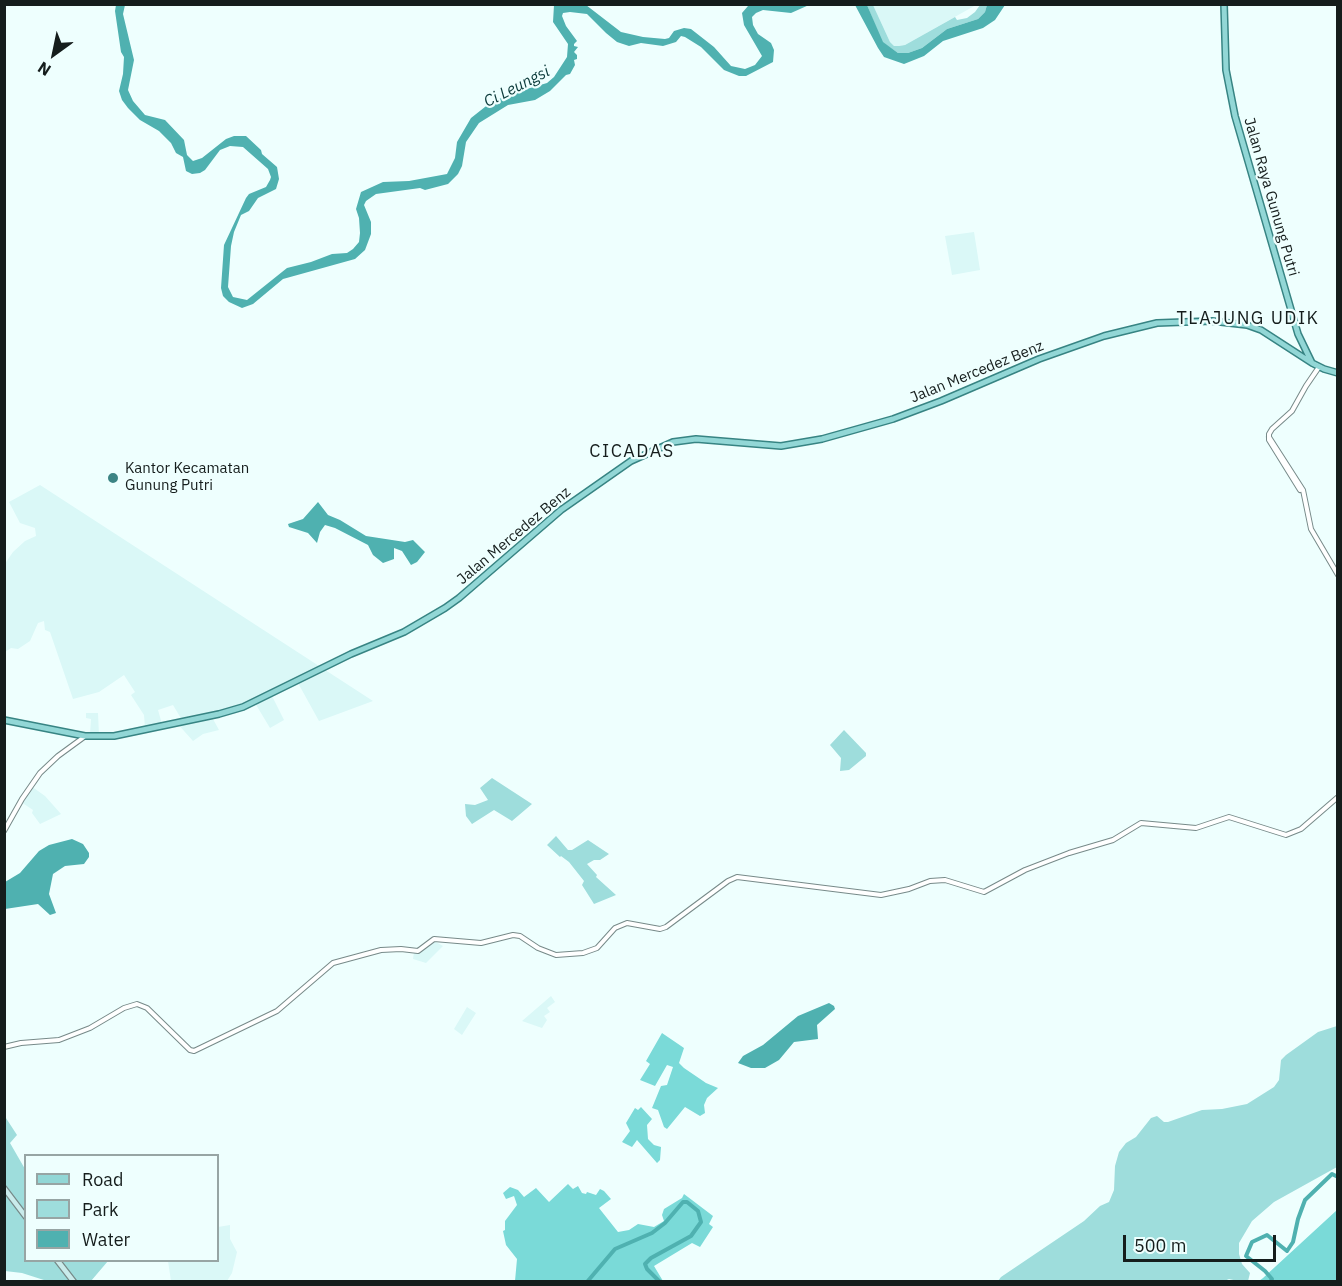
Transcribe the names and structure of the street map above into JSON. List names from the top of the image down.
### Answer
{
  "streets": {
    "main road": ["Jalan Raya Gunung Putri", "Jalan Mercedez Benz"]
  },
  "crossings": [
    ["Jalan Raya Gunung Putri", "Jalan Mercedez Benz"]
  ],
  "districts": ["TLAJUNG UDIK", "CICADAS"],
  "water": ["Ci Leungsi"],
  "places": ["Kantor Kecamatan Gunung Putri"],
  "legend": ["Road", "Park", "Water"],
  "scale_bar": "500 m",
  "north": "bottom left"
}
